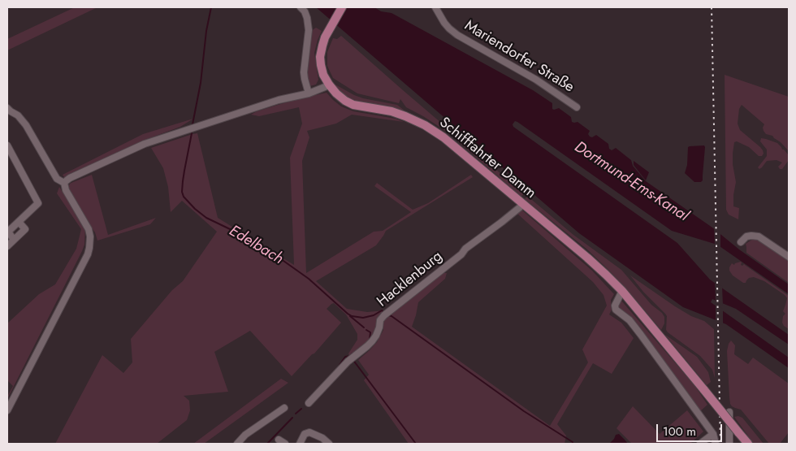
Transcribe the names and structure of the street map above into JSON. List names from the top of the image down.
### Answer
{
  "streets": {
    "main road": ["Schifffahrter Damm"],
    "street": ["Mariendorfer Straße", "Hacklenburg"]
  },
  "crossings": [
    ["Schifffahrter Damm", "Hacklenburg"]
  ],
  "water": ["Dortmund-Ems-Kanal", "Edelbach"],
  "scale_bar": "100 m"
}
